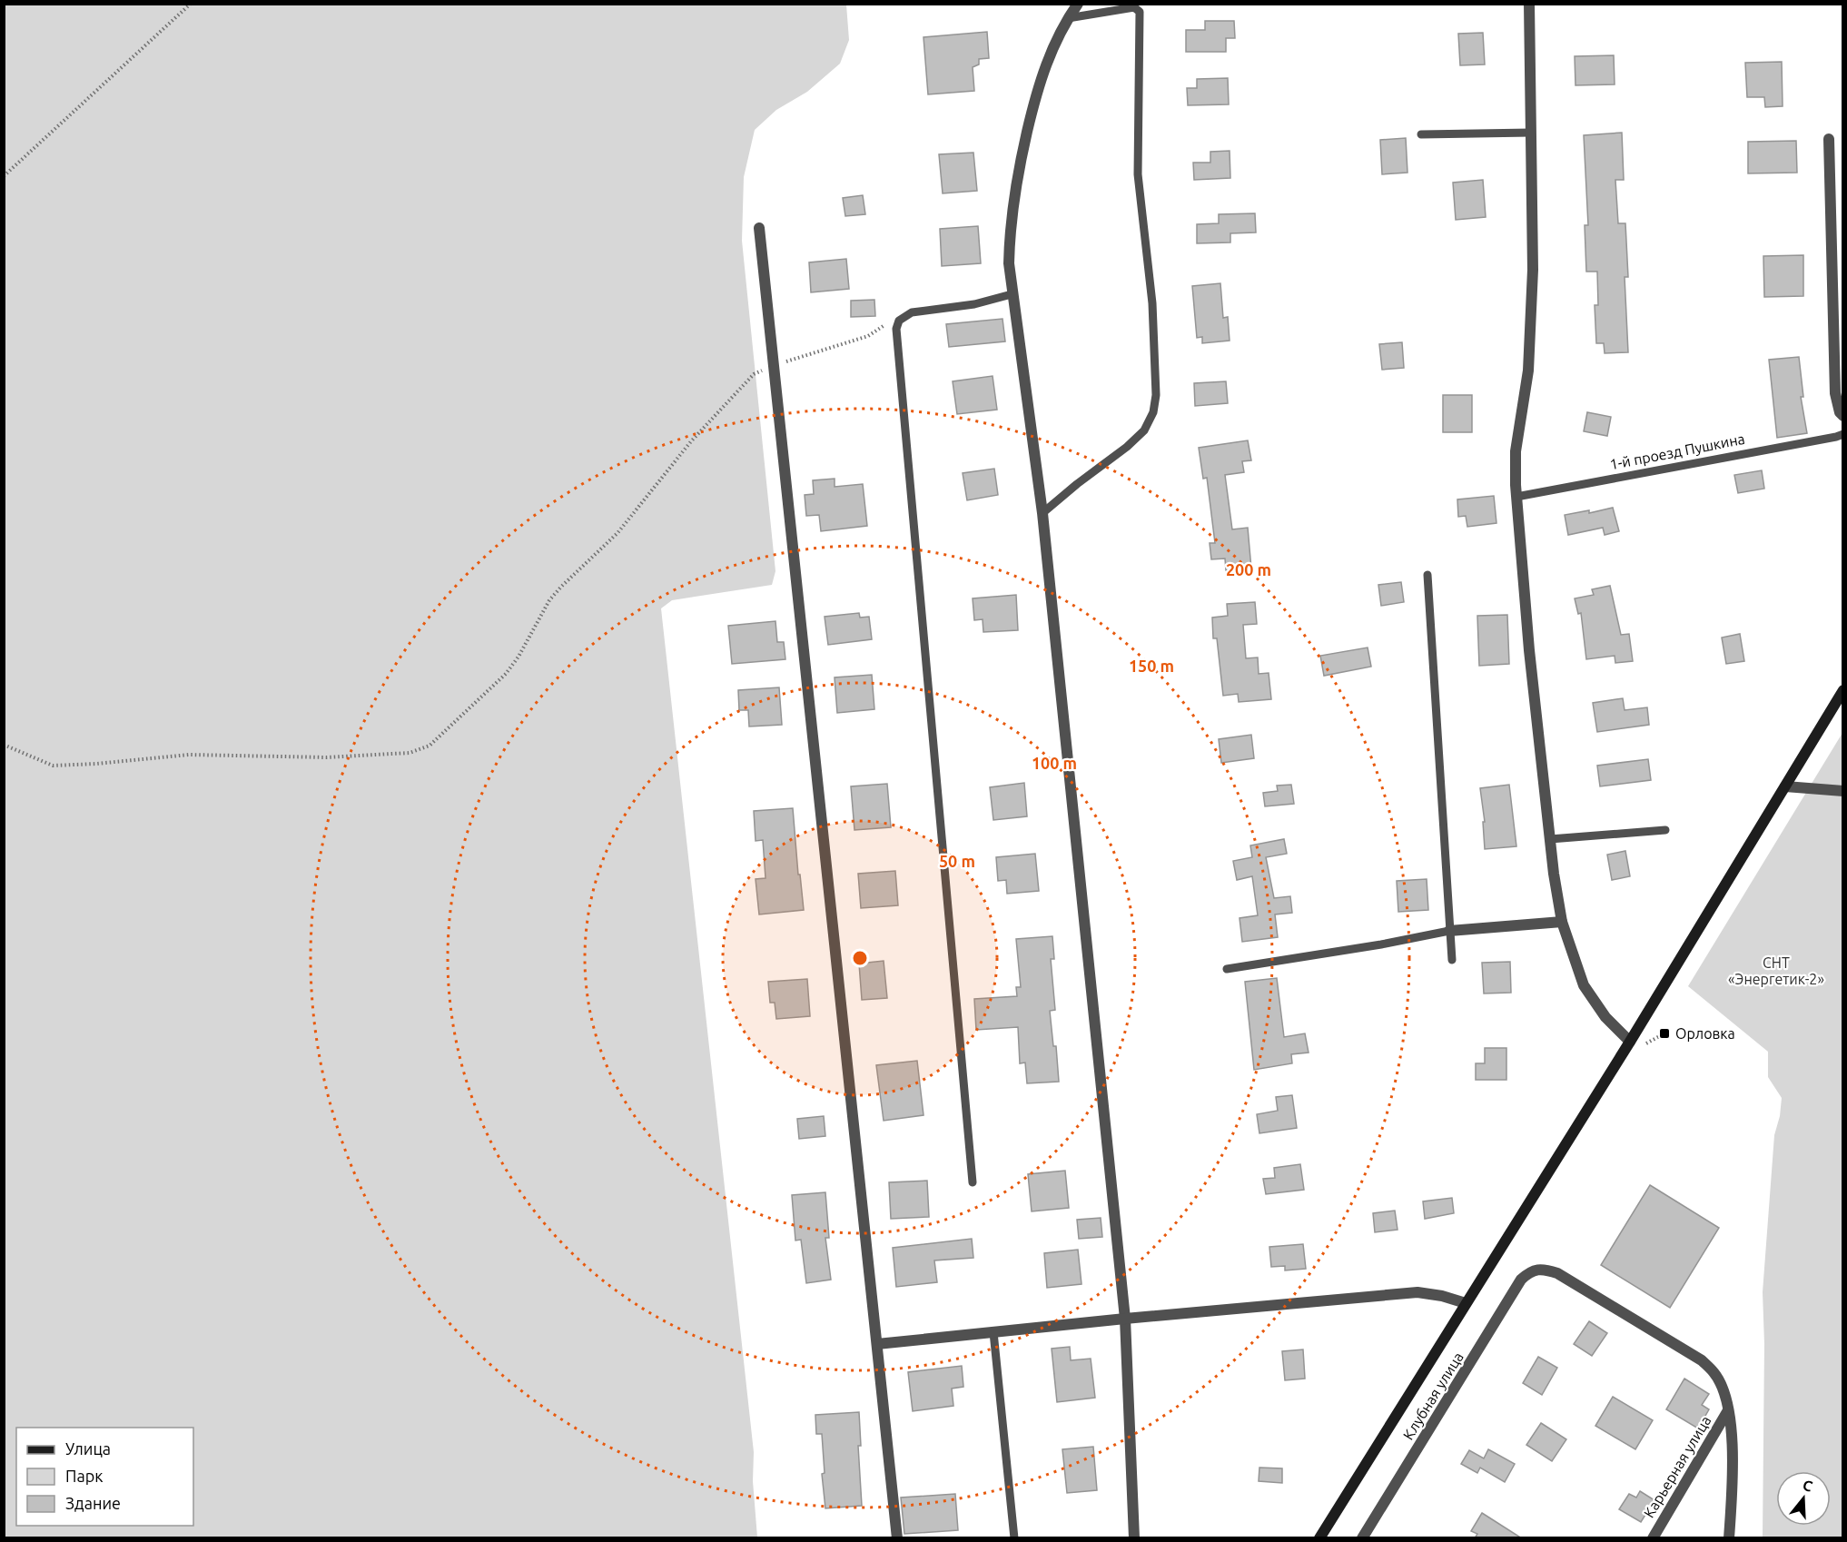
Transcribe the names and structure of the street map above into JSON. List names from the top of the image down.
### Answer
{
  "streets": {
    "street": ["Клубная улица", "Карьерная улица"],
    "lane": ["1-й проезд Пушкина"]
  },
  "crossings": [
    ["Клубная улица", "Карьерная улица"]
  ],
  "parks": ["СНТ «Энергетик-2»"],
  "places": {
    "transit": ["Орловка"]
  },
  "legend": ["Улица", "Парк", "Здание"],
  "north": "top",
  "rings": [
    "200 m",
    "150 m",
    "100 m",
    "50 m"
  ]
}
